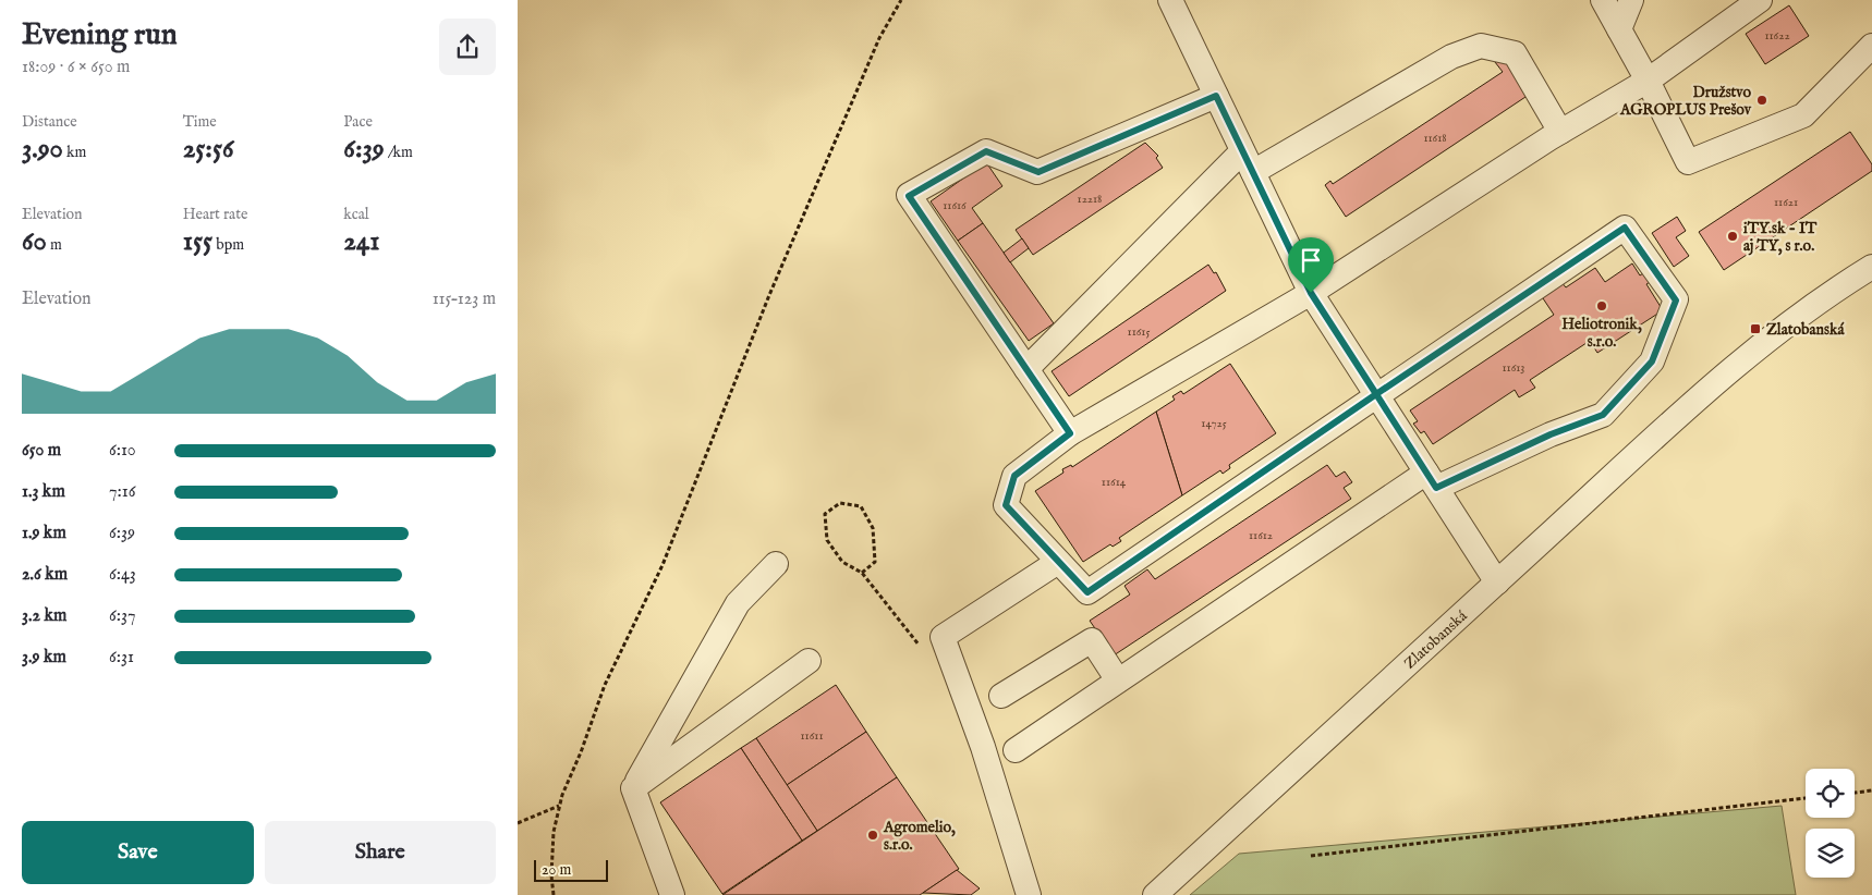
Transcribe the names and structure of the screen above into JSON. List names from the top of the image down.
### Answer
{
  "streets": {
    "street": ["Zlatobanská"]
  },
  "places": {
    "other": [
      "Družstvo AGROPLUS Prešov",
      "iTY.sk - IT aj TY, s r.o.",
      "Heliotronik, s.r.o.",
      "Agromelio, s.r.o."
    ],
    "transit": ["Zlatobanská"]
  },
  "house_numbers": [
    "11622",
    "11618",
    "12218",
    "11621",
    "11616",
    "11615",
    "11613",
    "14725",
    "11614",
    "11612",
    "11611"
  ],
  "scale_bar": "20 m",
  "page": {
    "heading": ["Evening run", "18:09 · 6 × 650 m"],
    "stats": [
      ["Distance", "3.90 km"],
      ["Time", "25:56"],
      ["Pace", "6:39 /km"],
      ["Elevation", "60 m"],
      ["Heart rate", "155 bpm"],
      ["kcal", "241"]
    ],
    "chart": ["Elevation", "115–123 m"],
    "list": [
      {
        "name": "650 m",
        "note": "6:10"
      },
      {
        "name": "1.3 km",
        "note": "7:16"
      },
      {
        "name": "1.9 km",
        "note": "6:39"
      },
      {
        "name": "2.6 km",
        "note": "6:43"
      },
      {
        "name": "3.2 km",
        "note": "6:37"
      },
      {
        "name": "3.9 km",
        "note": "6:31"
      }
    ],
    "buttons": ["Save", "Share"],
    "scale": "20 m"
  }
}
